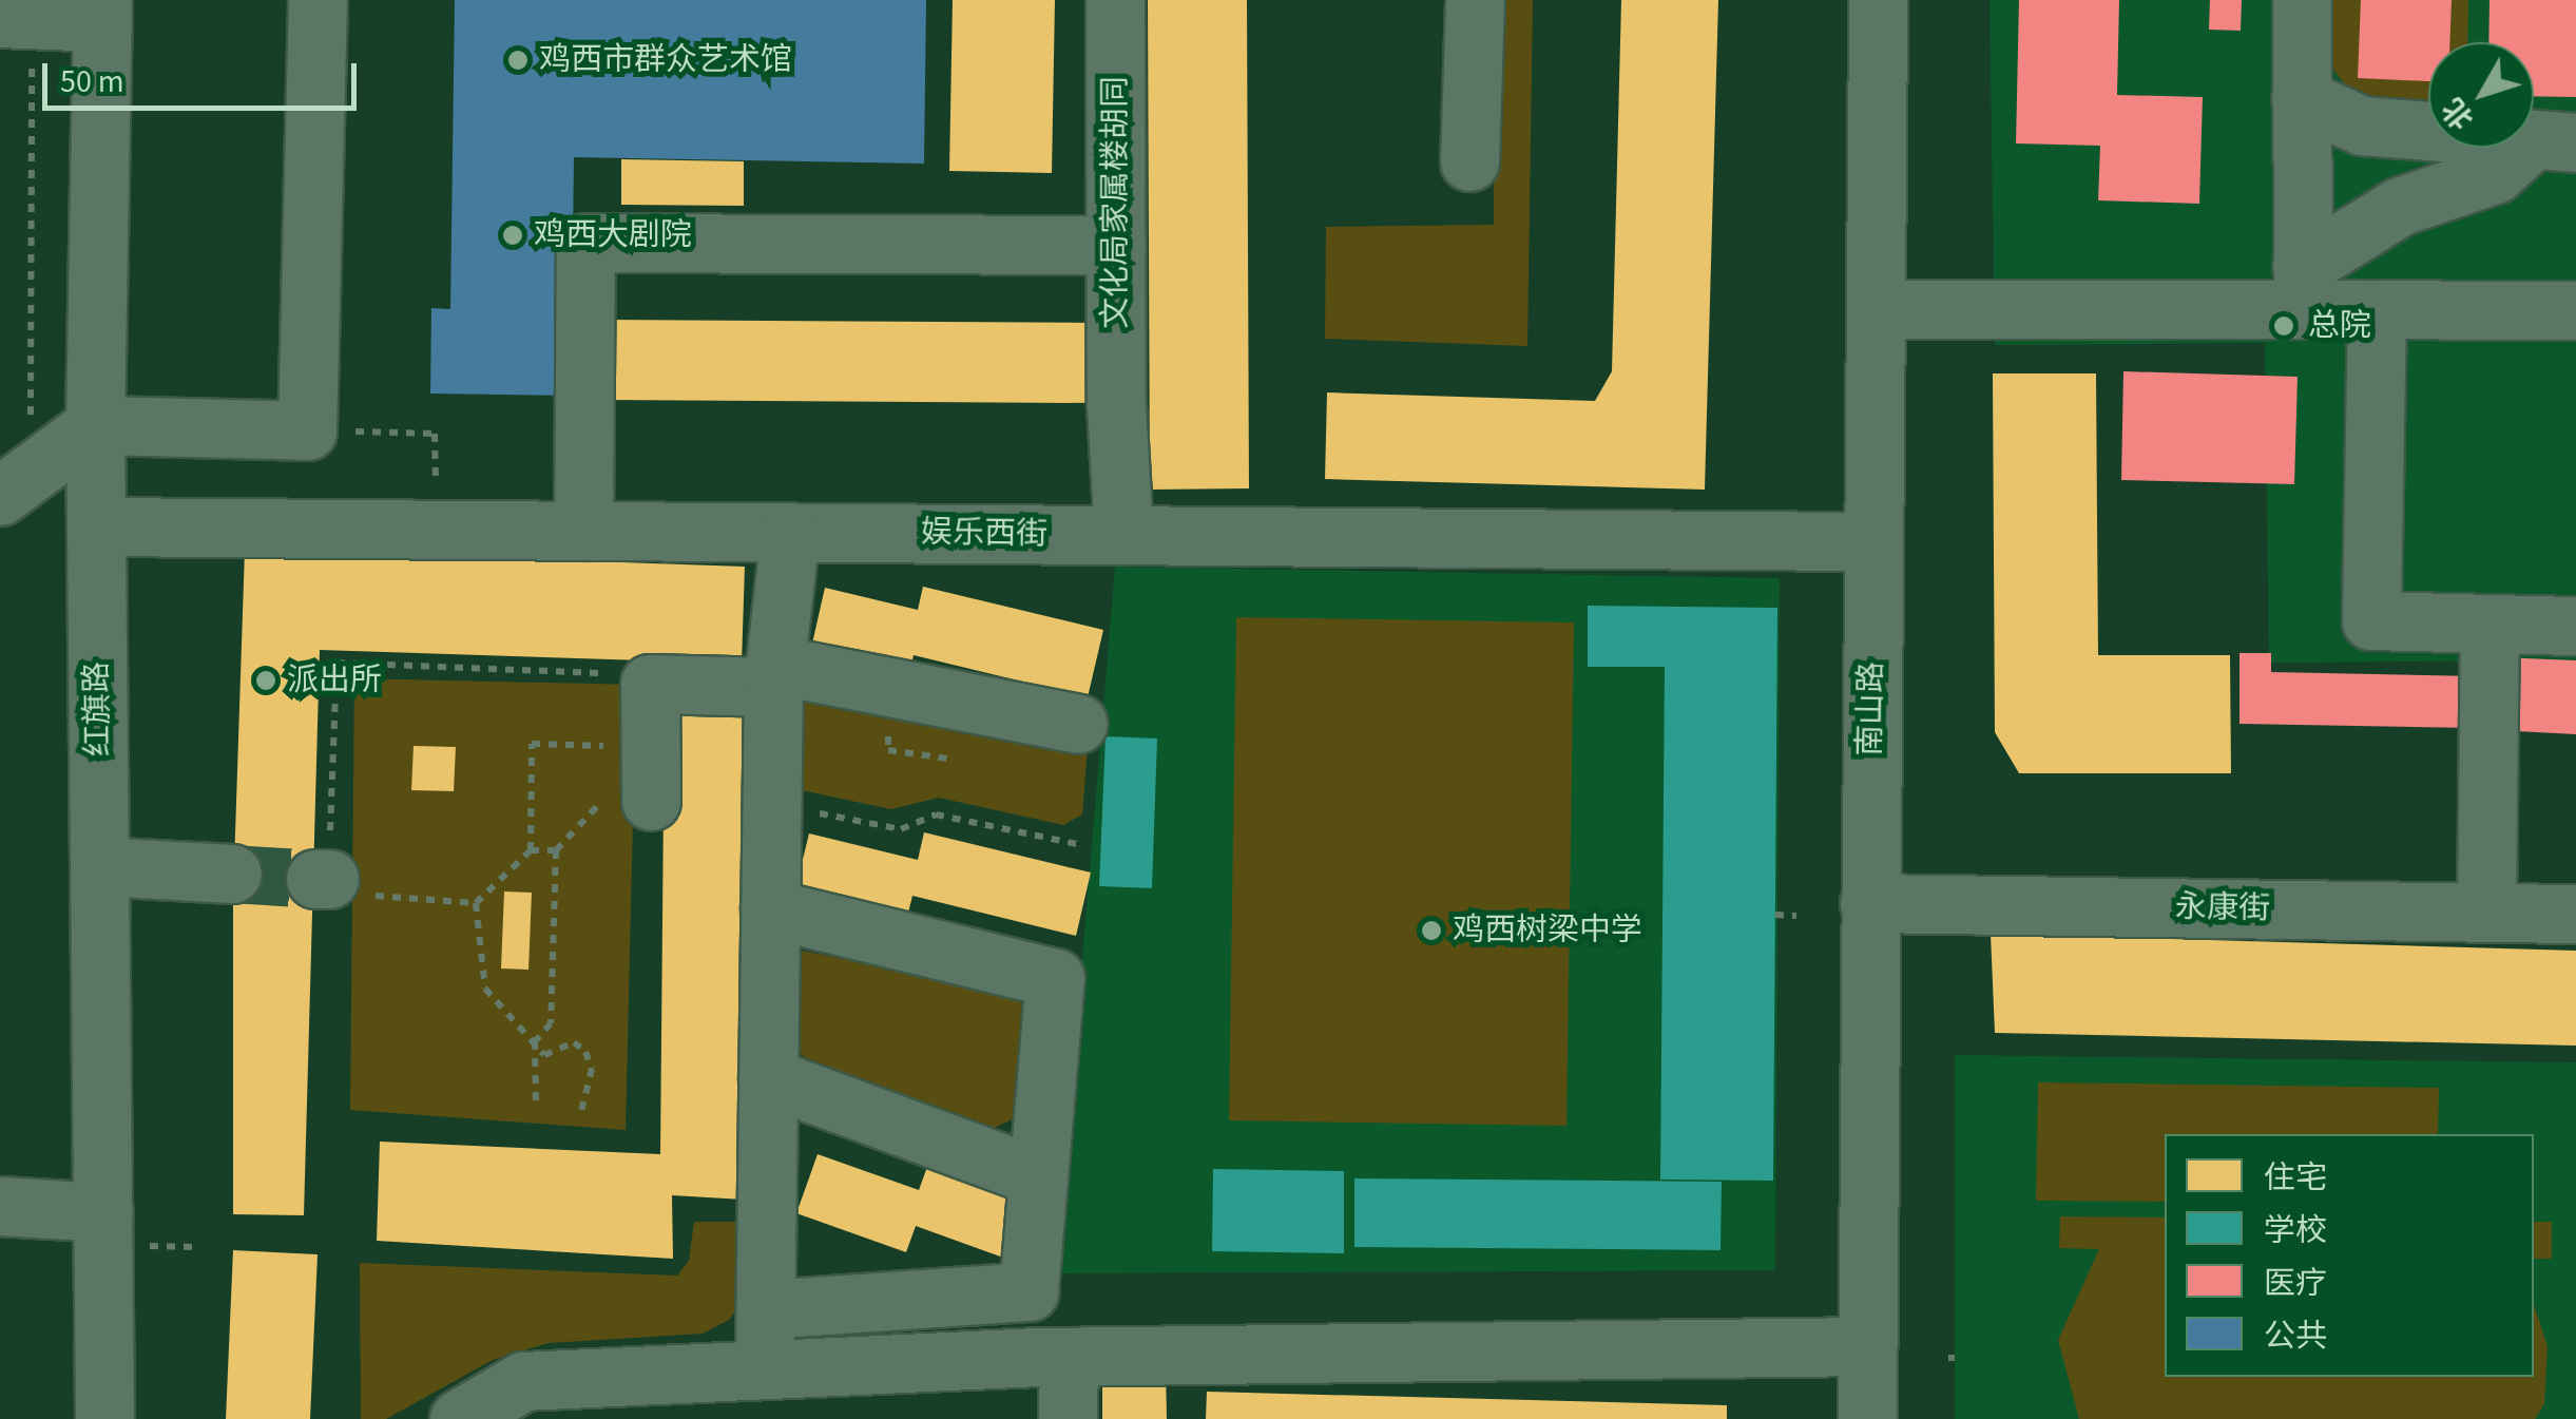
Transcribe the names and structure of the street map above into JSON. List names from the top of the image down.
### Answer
{
  "streets": {
    "street": [
      "文化局家属楼胡同",
      "娱乐西街",
      "红旗路",
      "南山路",
      "永康街"
    ]
  },
  "crossings": [
    ["文化局家属楼胡同", "娱乐西街"],
    ["娱乐西街", "红旗路"],
    ["娱乐西街", "南山路"],
    ["南山路", "永康街"]
  ],
  "places": [
    "鸡西市群众艺术馆",
    "鸡西大剧院",
    "总院",
    "派出所",
    "鸡西树梁中学"
  ],
  "legend": [
    "住宅",
    "学校",
    "医疗",
    "公共"
  ],
  "scale_bar": "50 m",
  "north": "bottom left"
}
